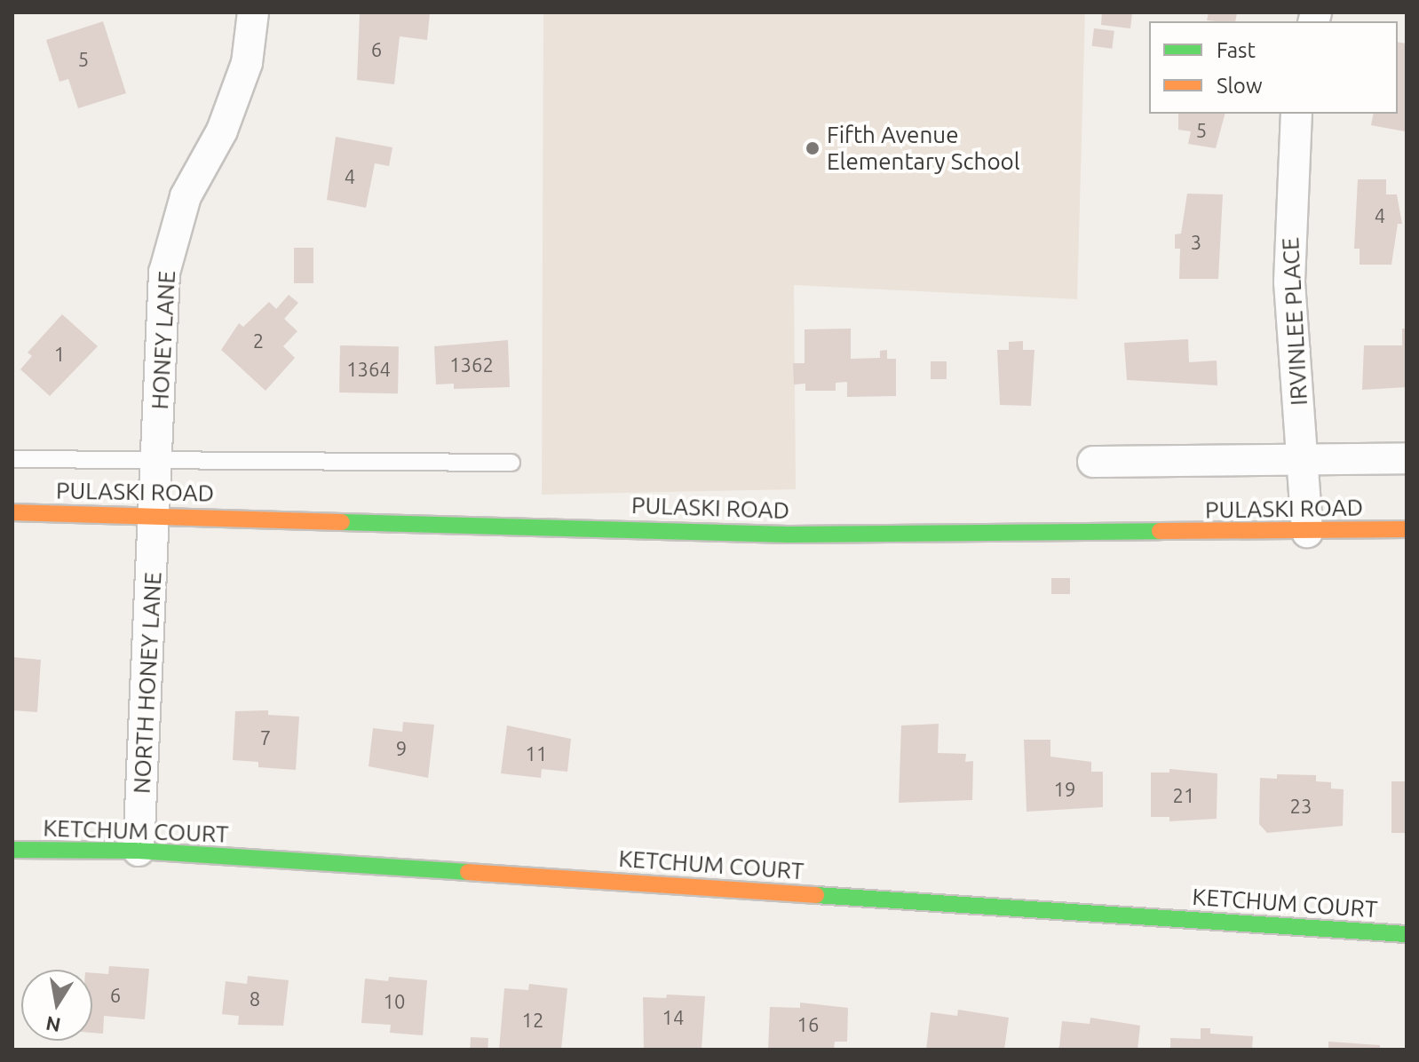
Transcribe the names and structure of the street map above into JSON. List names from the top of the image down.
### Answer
{
  "streets": {
    "main road": ["PULASKI ROAD", "KETCHUM COURT"],
    "street": ["IRVINLEE PLACE", "HONEY LANE", "NORTH HONEY LANE"]
  },
  "crossings": [
    ["IRVINLEE PLACE", "PULASKI ROAD"],
    ["HONEY LANE", "PULASKI ROAD"],
    ["HONEY LANE", "NORTH HONEY LANE"],
    ["PULASKI ROAD", "NORTH HONEY LANE"],
    ["NORTH HONEY LANE", "KETCHUM COURT"]
  ],
  "places": ["Fifth Avenue Elementary School"],
  "house_numbers": [
    "6",
    "5",
    "5",
    "4",
    "4",
    "3",
    "2",
    "1",
    "1362",
    "1364",
    "7",
    "9",
    "11",
    "19",
    "21",
    "23",
    "6",
    "8",
    "10",
    "14",
    "12",
    "16"
  ],
  "legend": ["Fast", "Slow"],
  "north": "bottom"
}
